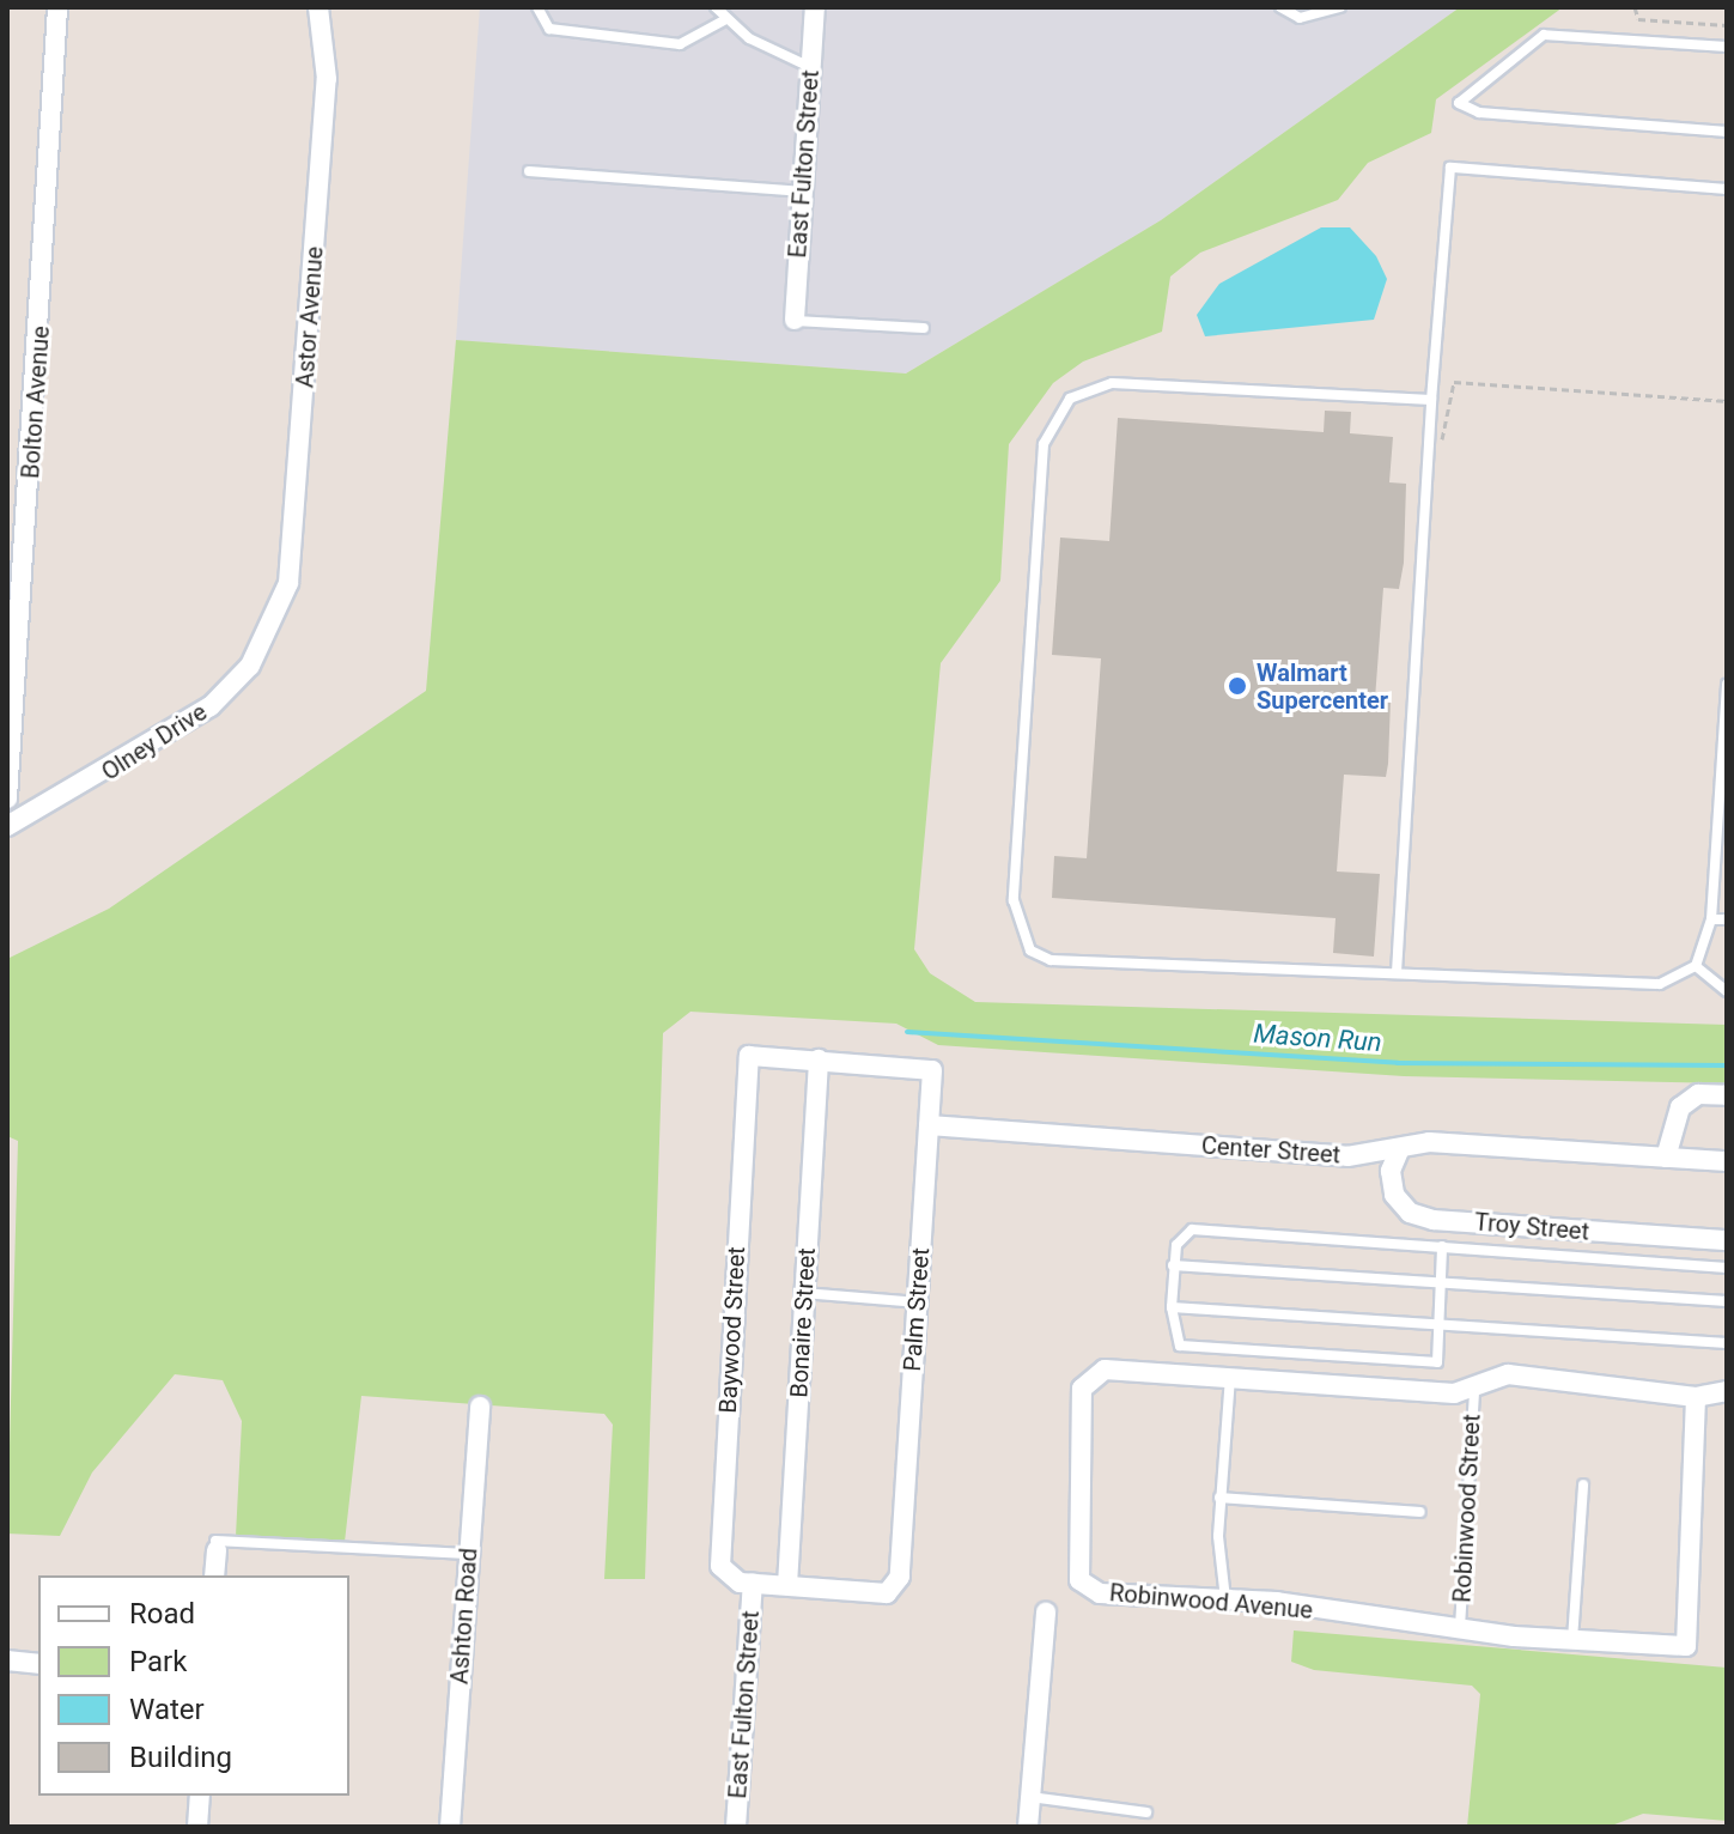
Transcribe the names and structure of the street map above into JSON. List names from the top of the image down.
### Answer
{
  "streets": {
    "street": [
      "East Fulton Street",
      "Astor Avenue",
      "Bolton Avenue",
      "Olney Drive",
      "Center Street",
      "Troy Street",
      "Palm Street",
      "Bonaire Street",
      "Baywood Street",
      "Robinwood Avenue",
      "Ashton Road"
    ],
    "lane": ["Robinwood Street"]
  },
  "crossings": [
    ["East Fulton Street", "Palm Street"],
    ["East Fulton Street", "Baywood Street"],
    ["Astor Avenue", "Olney Drive"],
    ["Center Street", "Troy Street"],
    ["Center Street", "Palm Street"],
    ["Palm Street", "Bonaire Street"],
    ["Palm Street", "Baywood Street"],
    ["Robinwood Street", "Robinwood Avenue"]
  ],
  "water": ["Mason Run"],
  "places": ["Walmart Supercenter"],
  "legend": [
    "Road",
    "Park",
    "Water",
    "Building"
  ]
}
